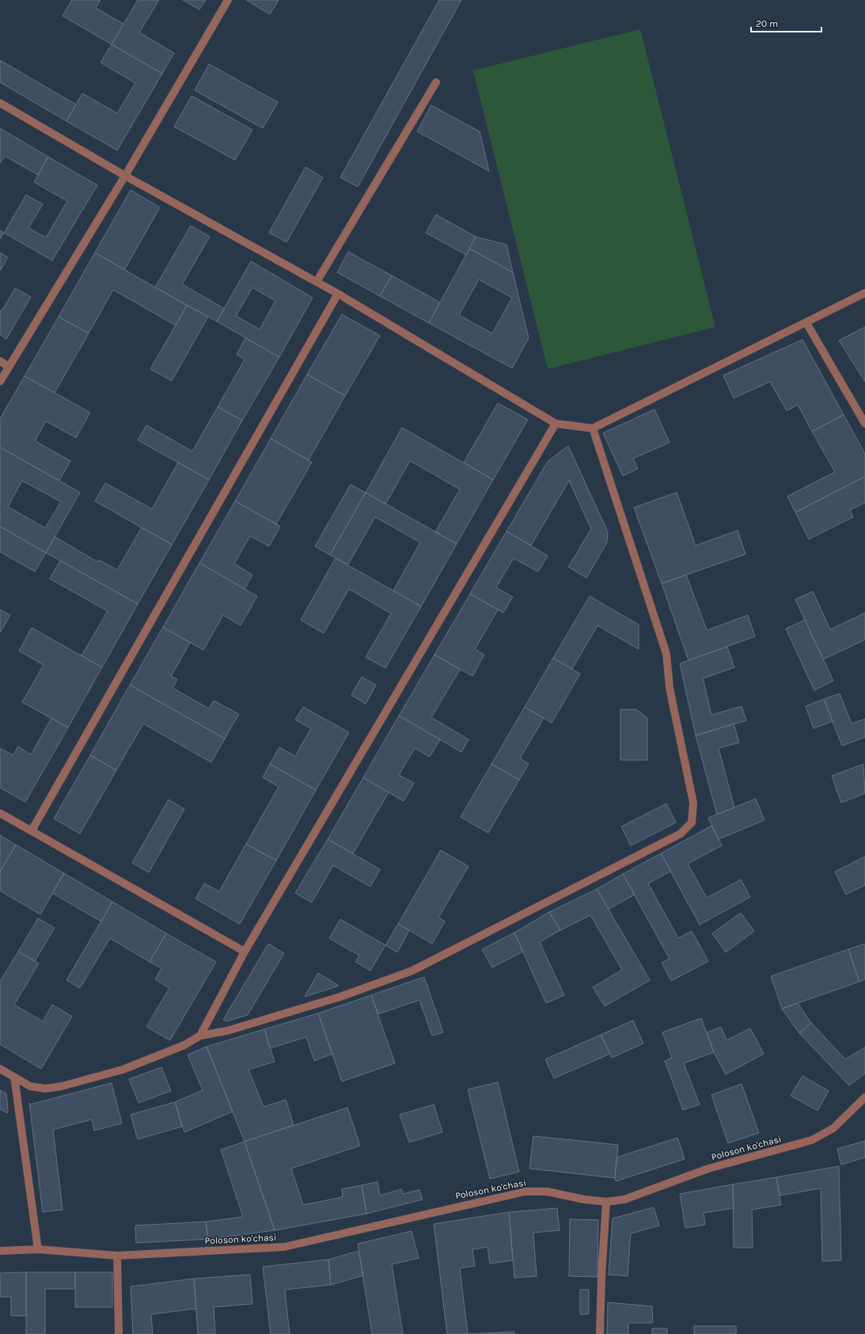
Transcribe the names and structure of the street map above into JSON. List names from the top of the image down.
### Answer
{
  "streets": {
    "street": ["Poloson ko'chasi"]
  },
  "scale_bar": "20 m"
}
